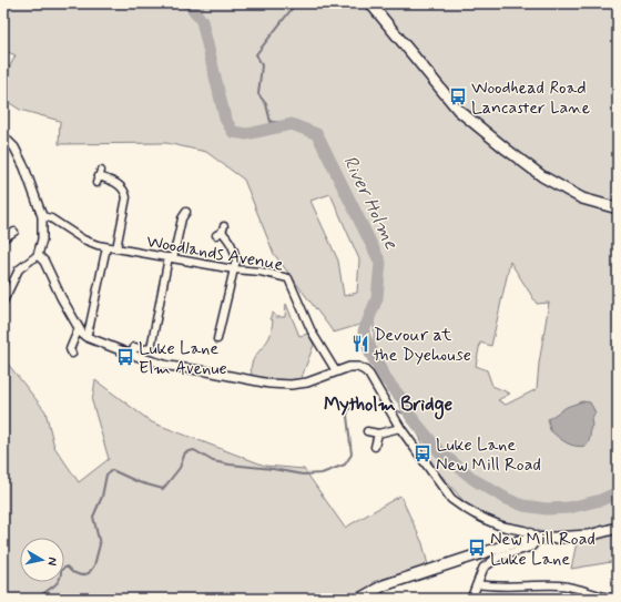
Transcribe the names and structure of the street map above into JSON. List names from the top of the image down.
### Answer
{
  "streets": {
    "street": ["Woodlands Avenue"]
  },
  "districts": ["Mytholm Bridge"],
  "water": ["River Holme"],
  "places": {
    "bus stop": [
      "Woodhead Road Lancaster Lane",
      "Luke Lane Elm Avenue",
      "Luke Lane New Mill Road",
      "New Mill Road Luke Lane"
    ],
    "restaurant": ["Devour at the Dyehouse"]
  },
  "north": "right"
}
